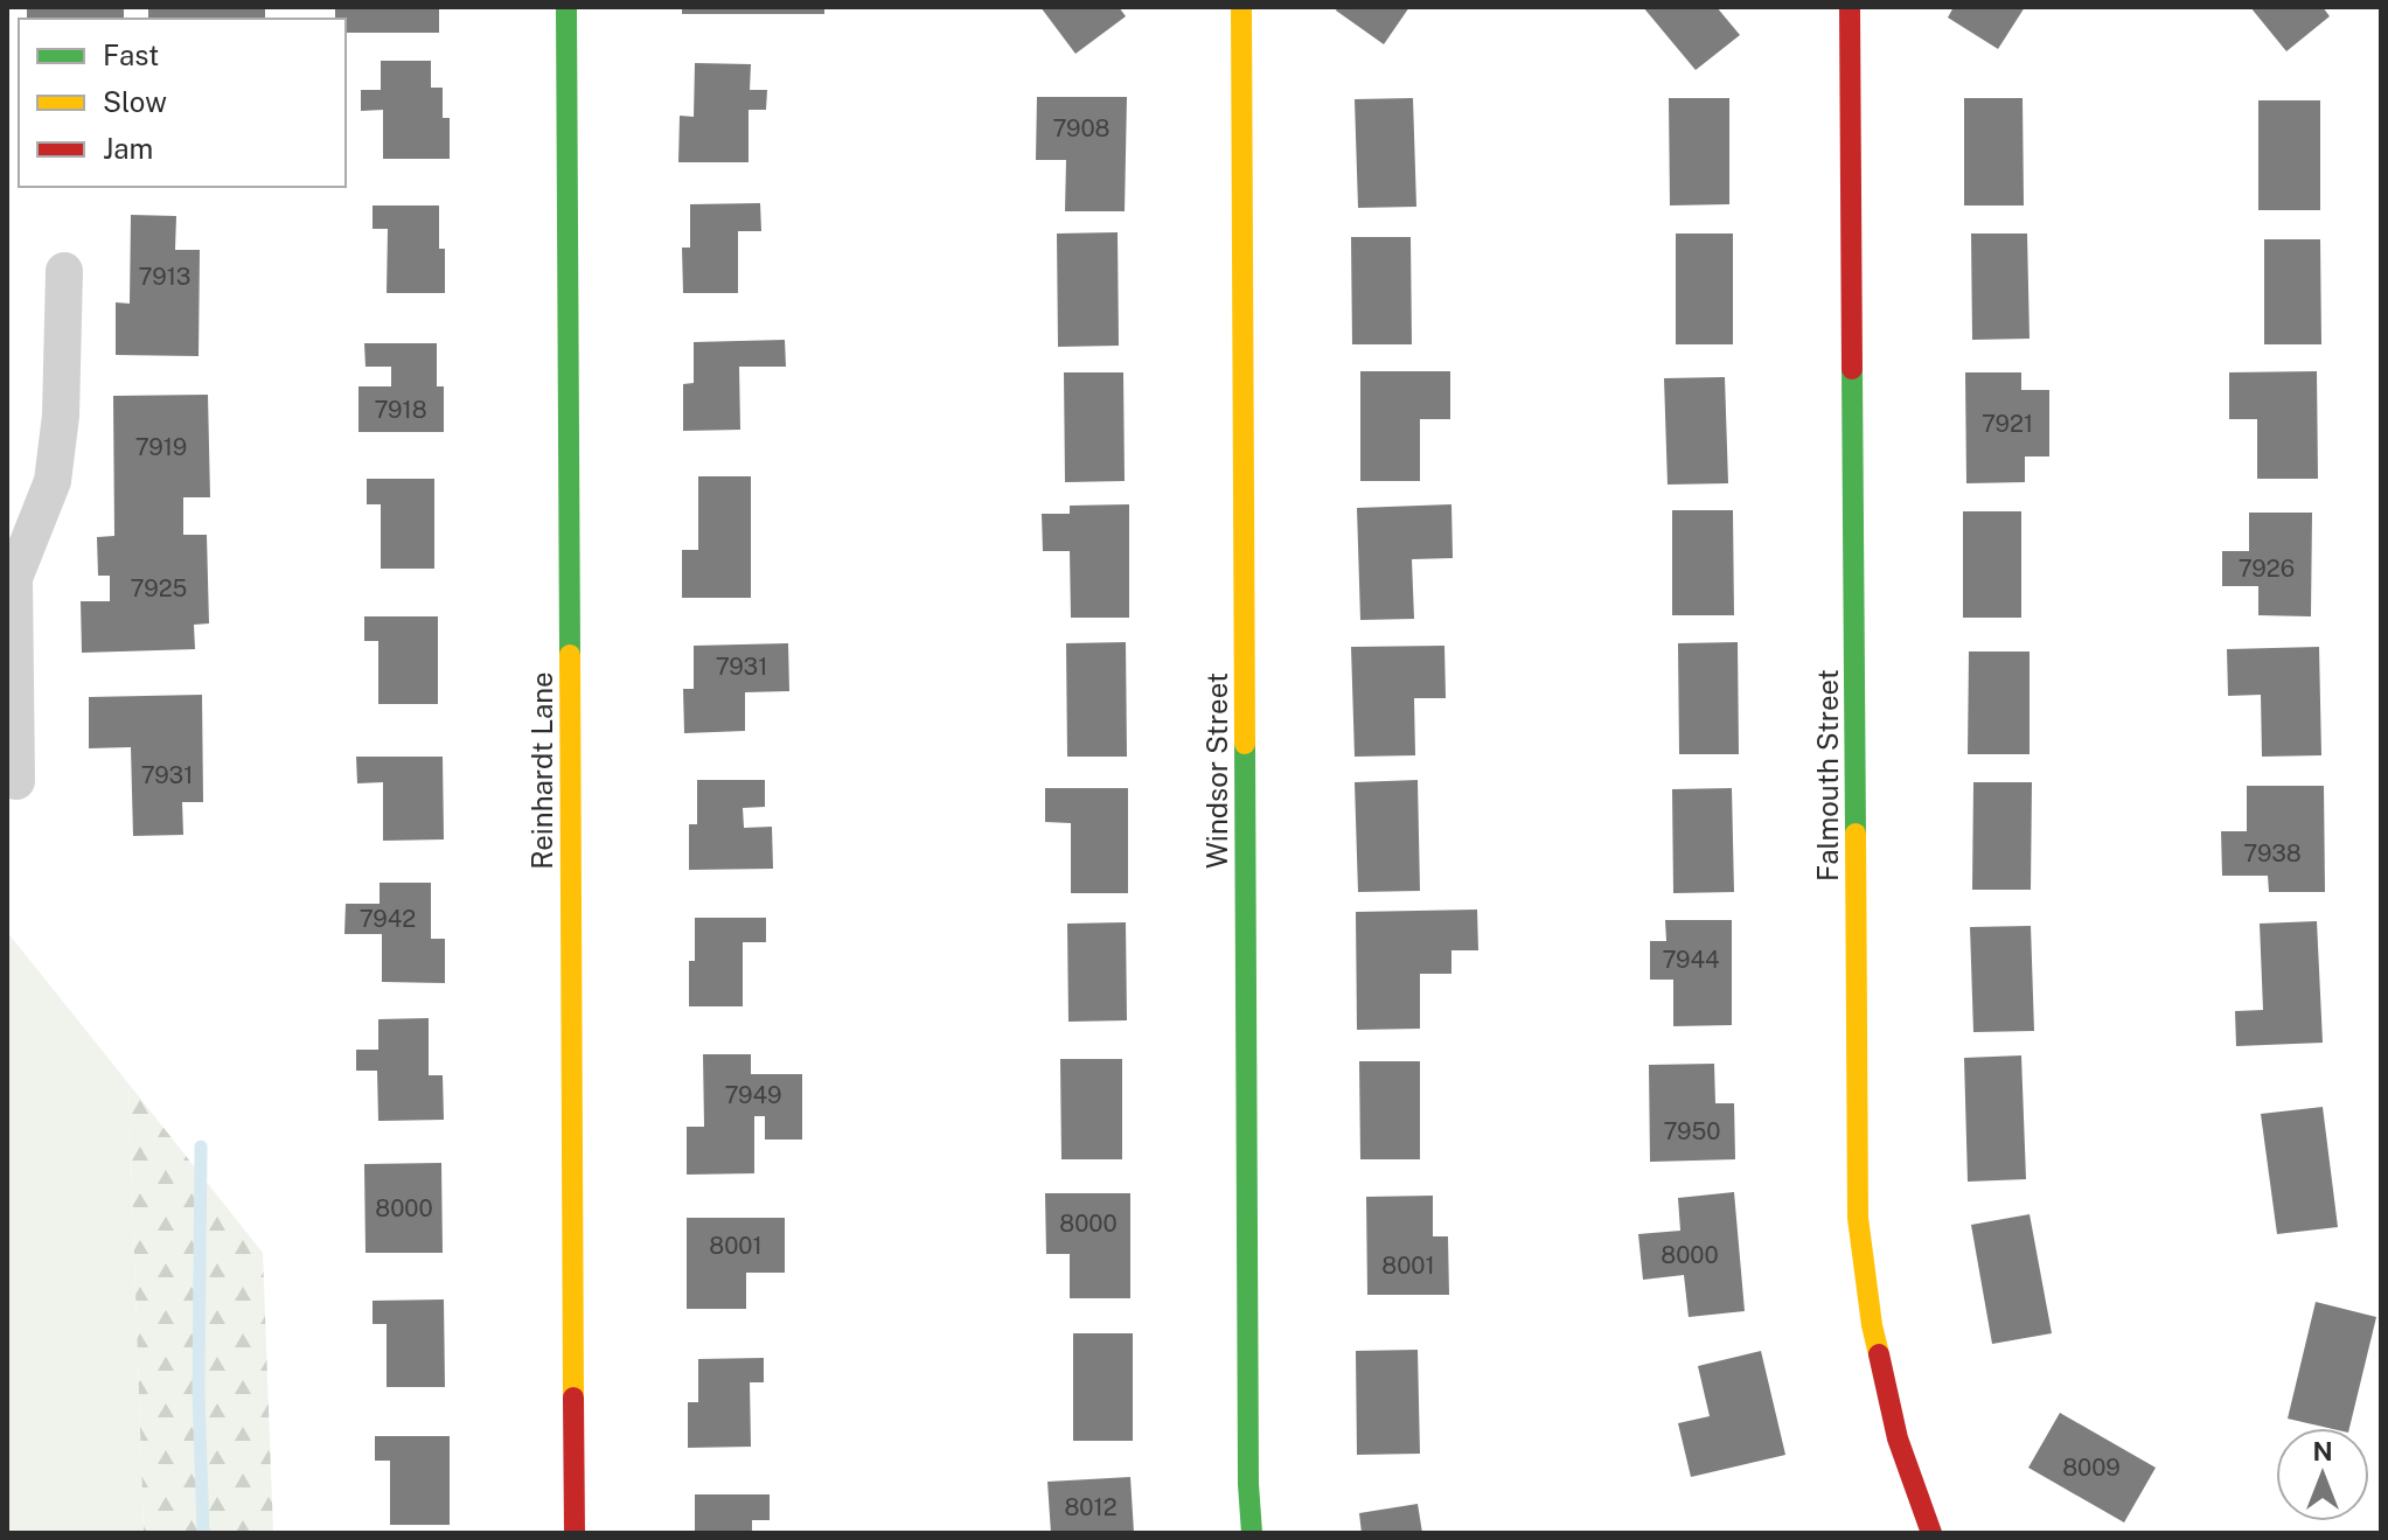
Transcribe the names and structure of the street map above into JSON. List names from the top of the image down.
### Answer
{
  "streets": {
    "street": ["Reinhardt Lane", "Windsor Street", "Falmouth Street"]
  },
  "house_numbers": [
    "7908",
    "7913",
    "7918",
    "7921",
    "7919",
    "7926",
    "7925",
    "7931",
    "7931",
    "7938",
    "7942",
    "7944",
    "7949",
    "7950",
    "8000",
    "8000",
    "8001",
    "8000",
    "8001",
    "8009",
    "8012"
  ],
  "legend": ["Fast", "Slow", "Jam"],
  "north": "top"
}
